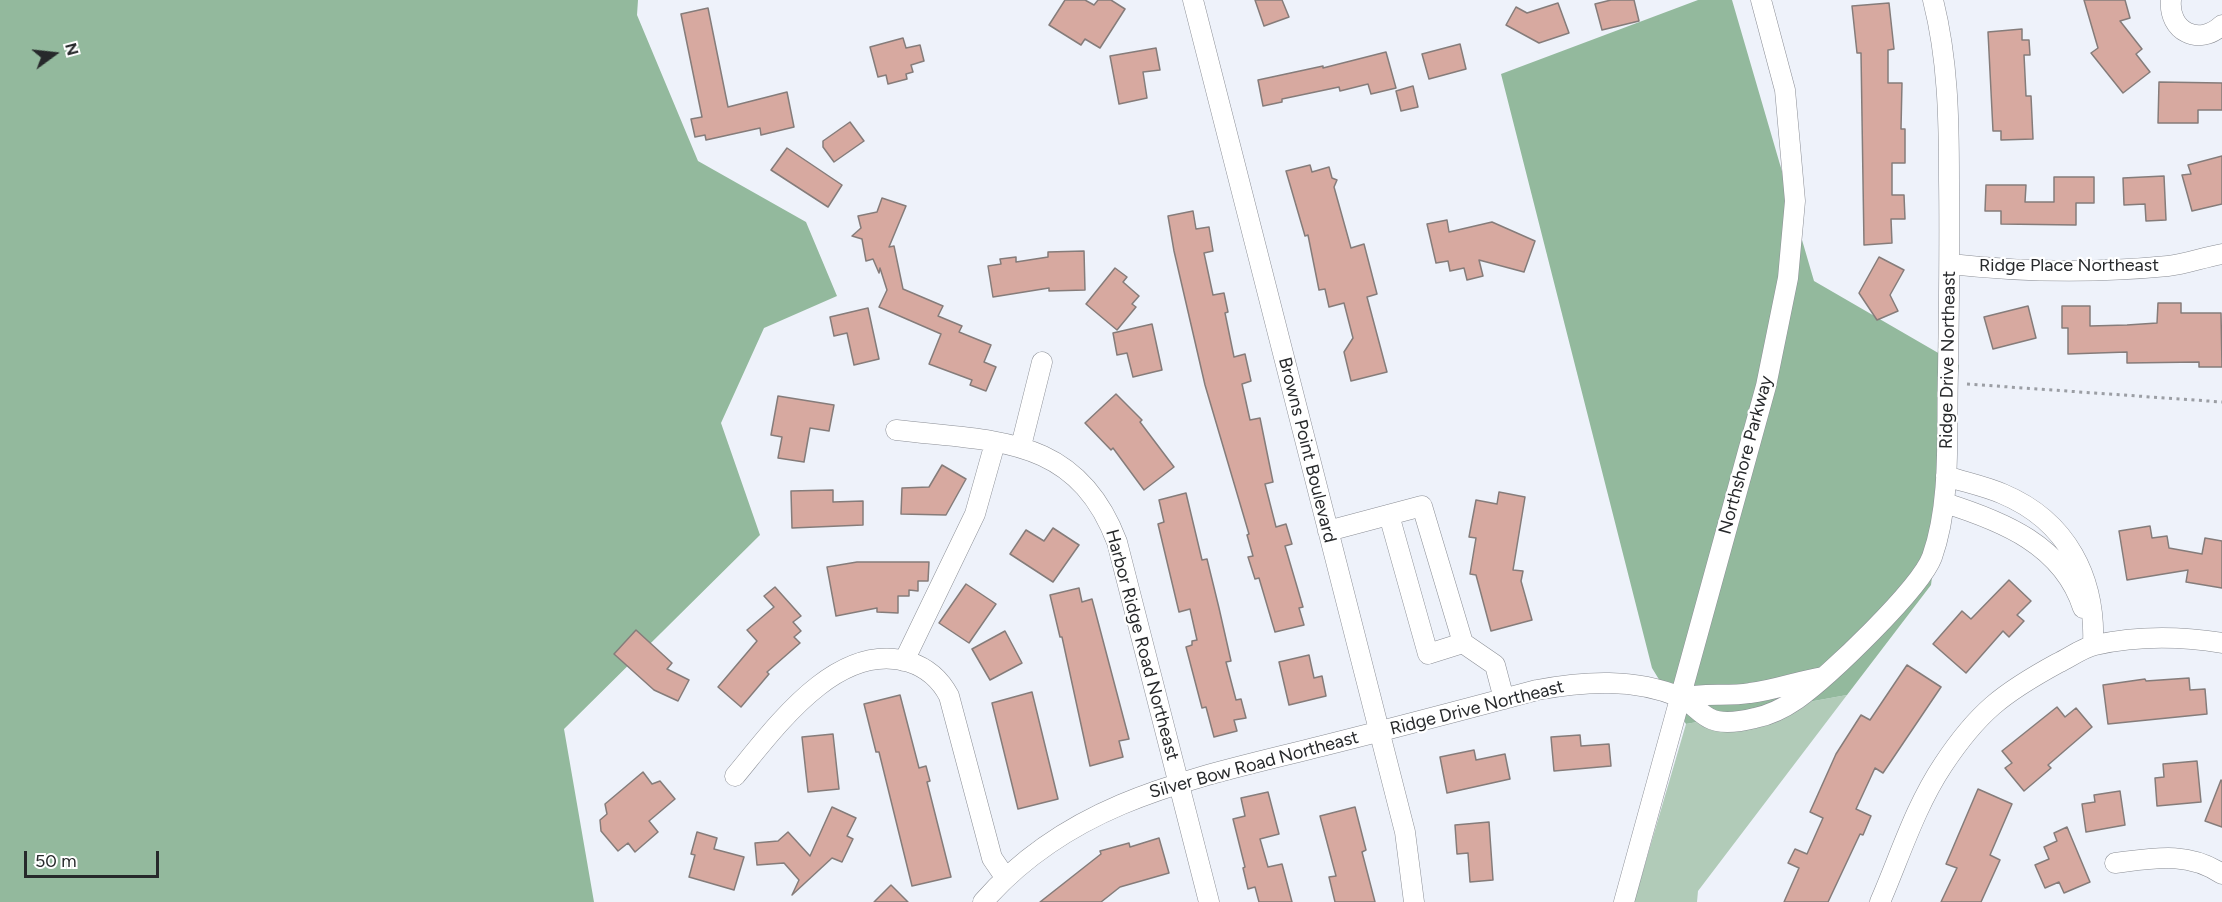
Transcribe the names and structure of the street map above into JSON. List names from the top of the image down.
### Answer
{
  "streets": {
    "street": [
      "Ridge Place Northeast",
      "Ridge Drive Northeast",
      "Browns Point Boulevard",
      "Northshore Parkway",
      "Harbor Ridge Road Northeast",
      "Silver Bow Road Northeast"
    ]
  },
  "crossings": [
    ["Ridge Place Northeast", "Ridge Drive Northeast"],
    ["Ridge Drive Northeast", "Browns Point Boulevard"],
    ["Ridge Drive Northeast", "Northshore Parkway"],
    ["Ridge Drive Northeast", "Silver Bow Road Northeast"],
    ["Browns Point Boulevard", "Silver Bow Road Northeast"],
    ["Harbor Ridge Road Northeast", "Silver Bow Road Northeast"]
  ],
  "scale_bar": "50 m",
  "north": "right"
}
